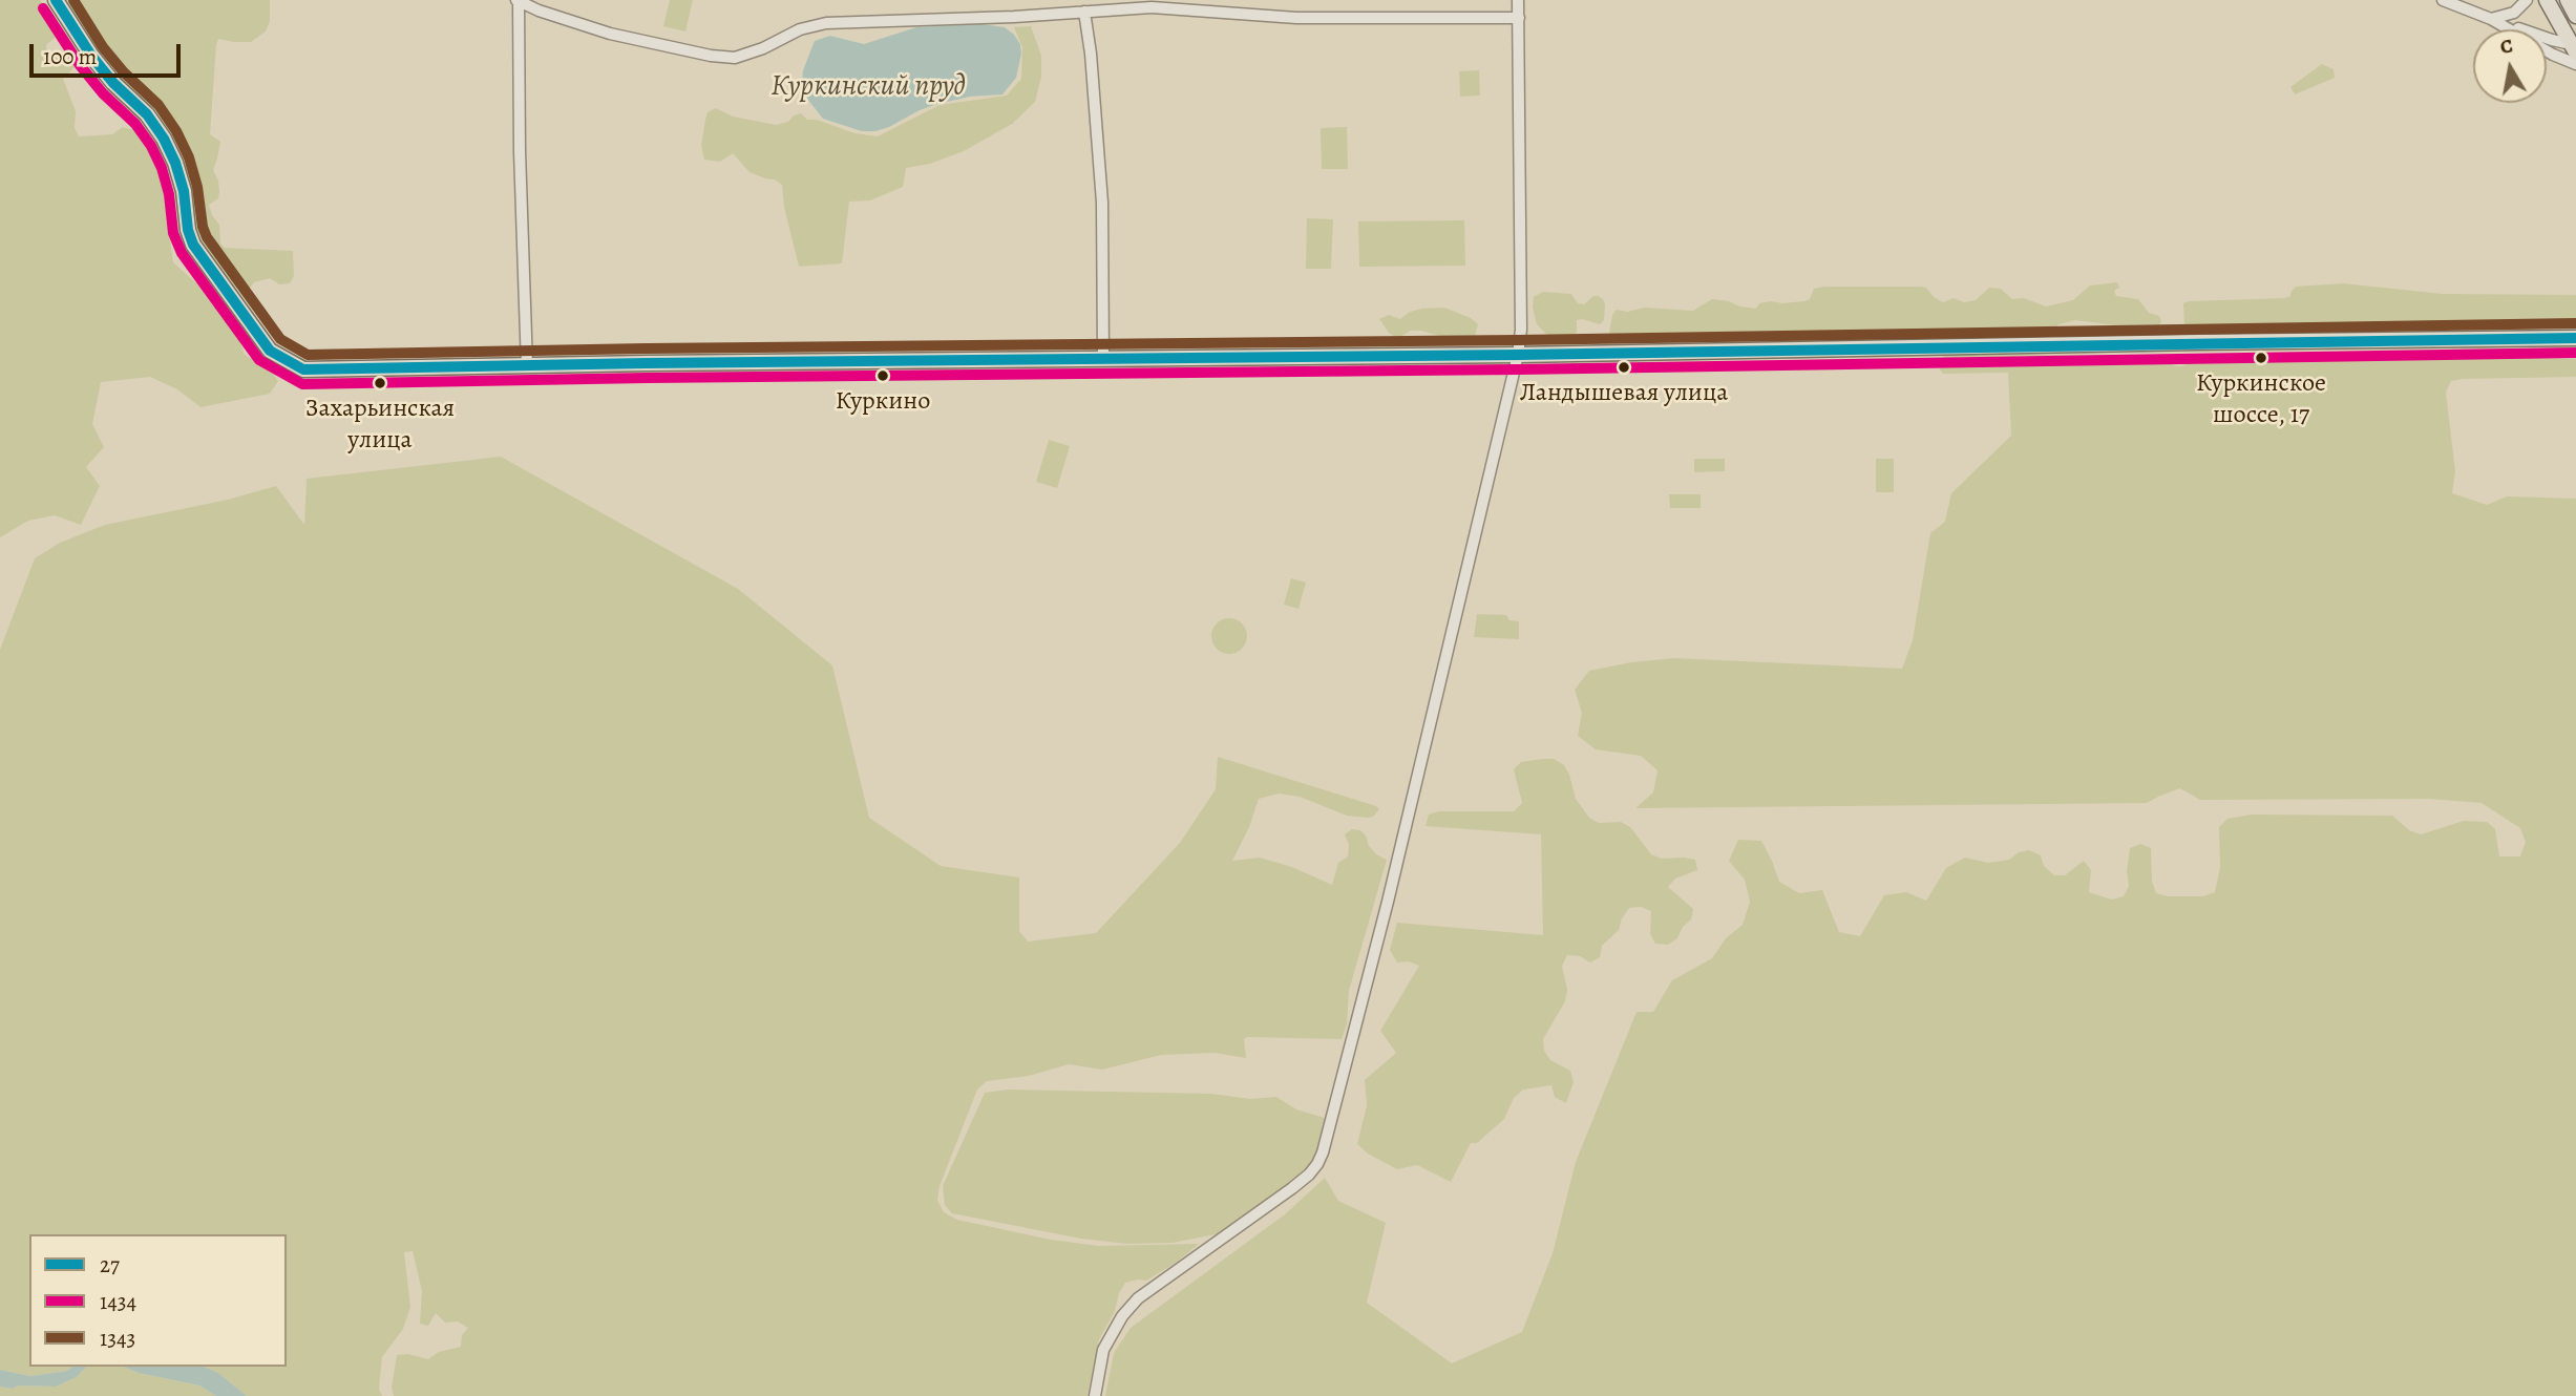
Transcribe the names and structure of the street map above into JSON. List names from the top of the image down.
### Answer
{
  "water": ["Куркинский пруд"],
  "places": [
    "Куркинское шоссе, 17",
    "Ландышевая улица",
    "Куркино",
    "Захарьинская улица"
  ],
  "lines": ["transit line 27", "transit line 1343", "transit line 1434"],
  "legend": ["27", "1434", "1343"],
  "scale_bar": "100 m",
  "north": "top"
}
